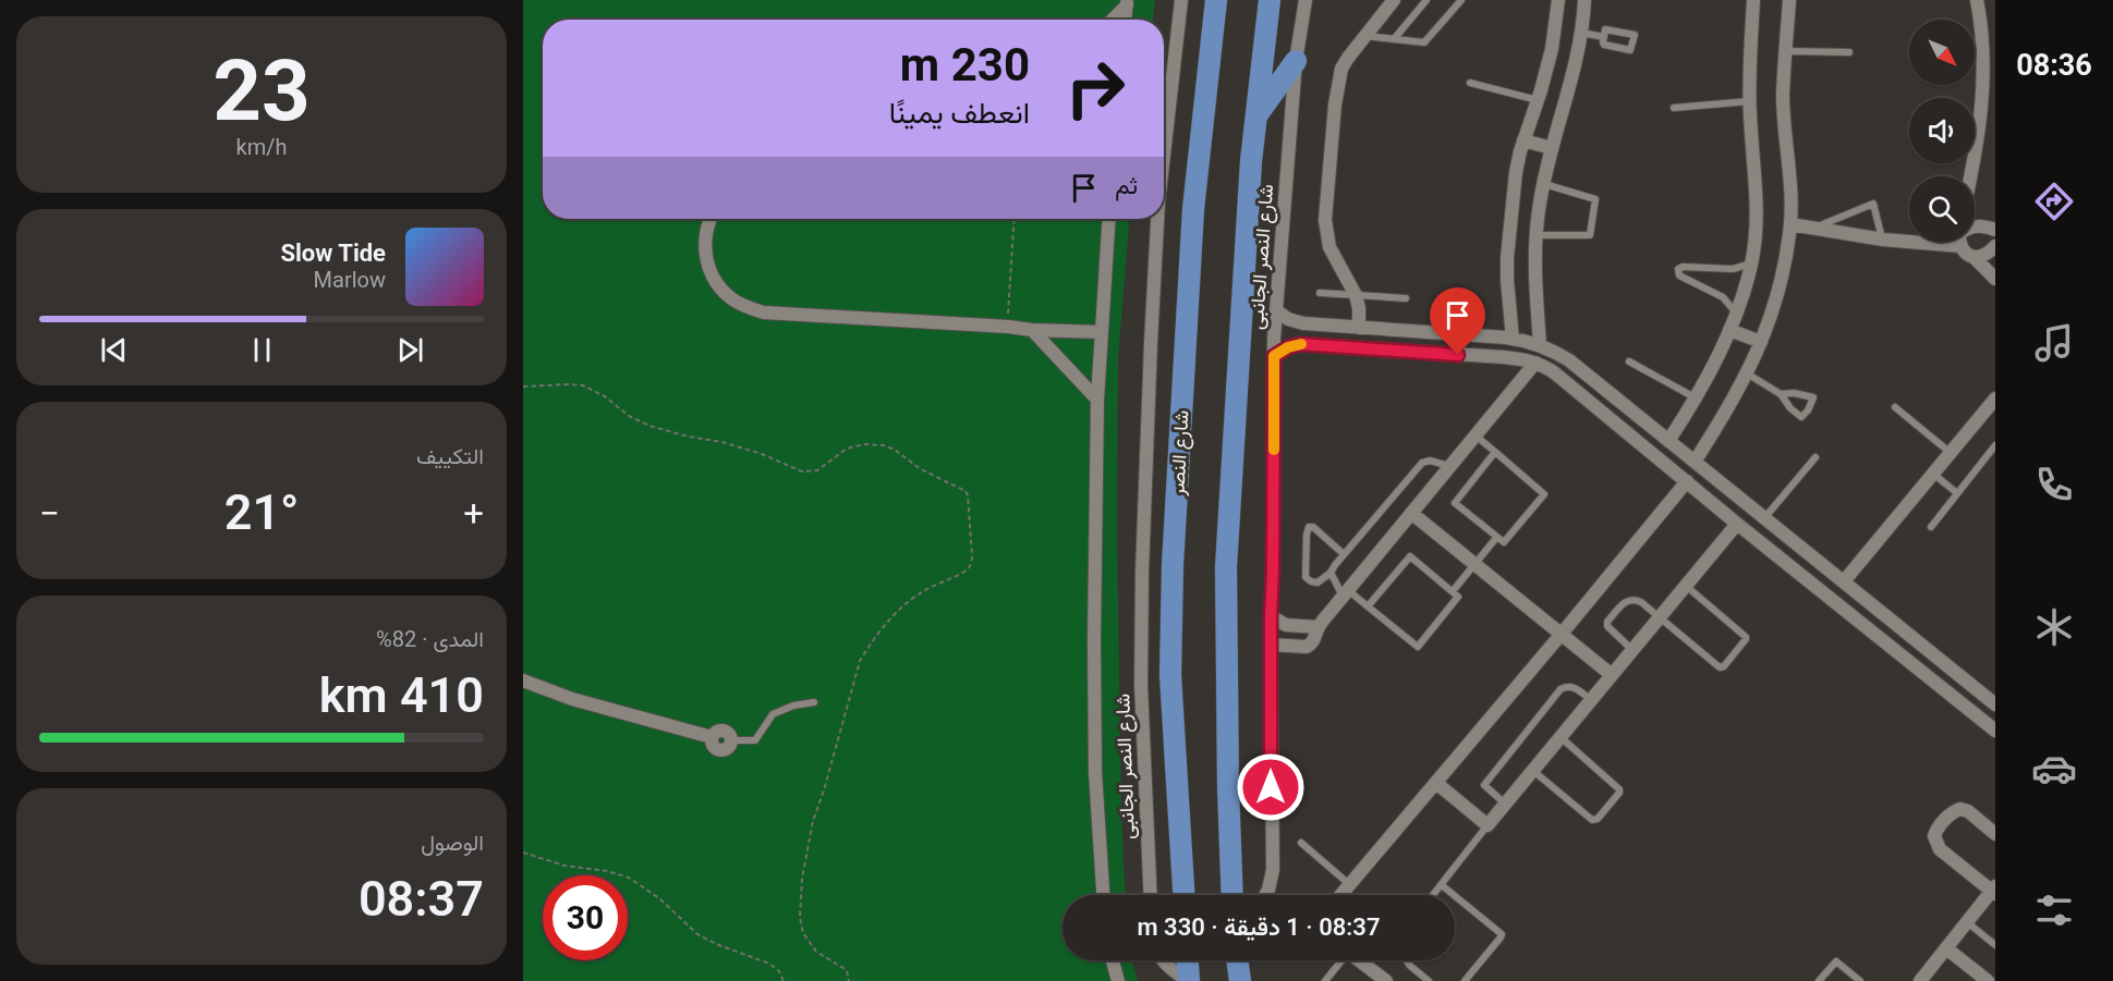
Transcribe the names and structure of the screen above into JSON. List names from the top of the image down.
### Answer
{
  "streets": {
    "main road": ["شارع النصر"],
    "street": ["شارع النصر الجانبى"]
  },
  "north": "bottom right",
  "page": {
    "tabs": "08:36",
    "tile": [
      ["23", "km/h"],
      "التكييف",
      ["المدى · 82%", "410 km"],
      ["الوصول", "08:37"]
    ],
    "turn": ["230 m", "انعطف يمينًا"],
    "then": "ثم",
    "song": ["Slow Tide", "Marlow"],
    "heat": ["−", "21°", "+"],
    "limit": "30",
    "trip": "08:37 · 1 دقيقة · 330 m"
  }
}
